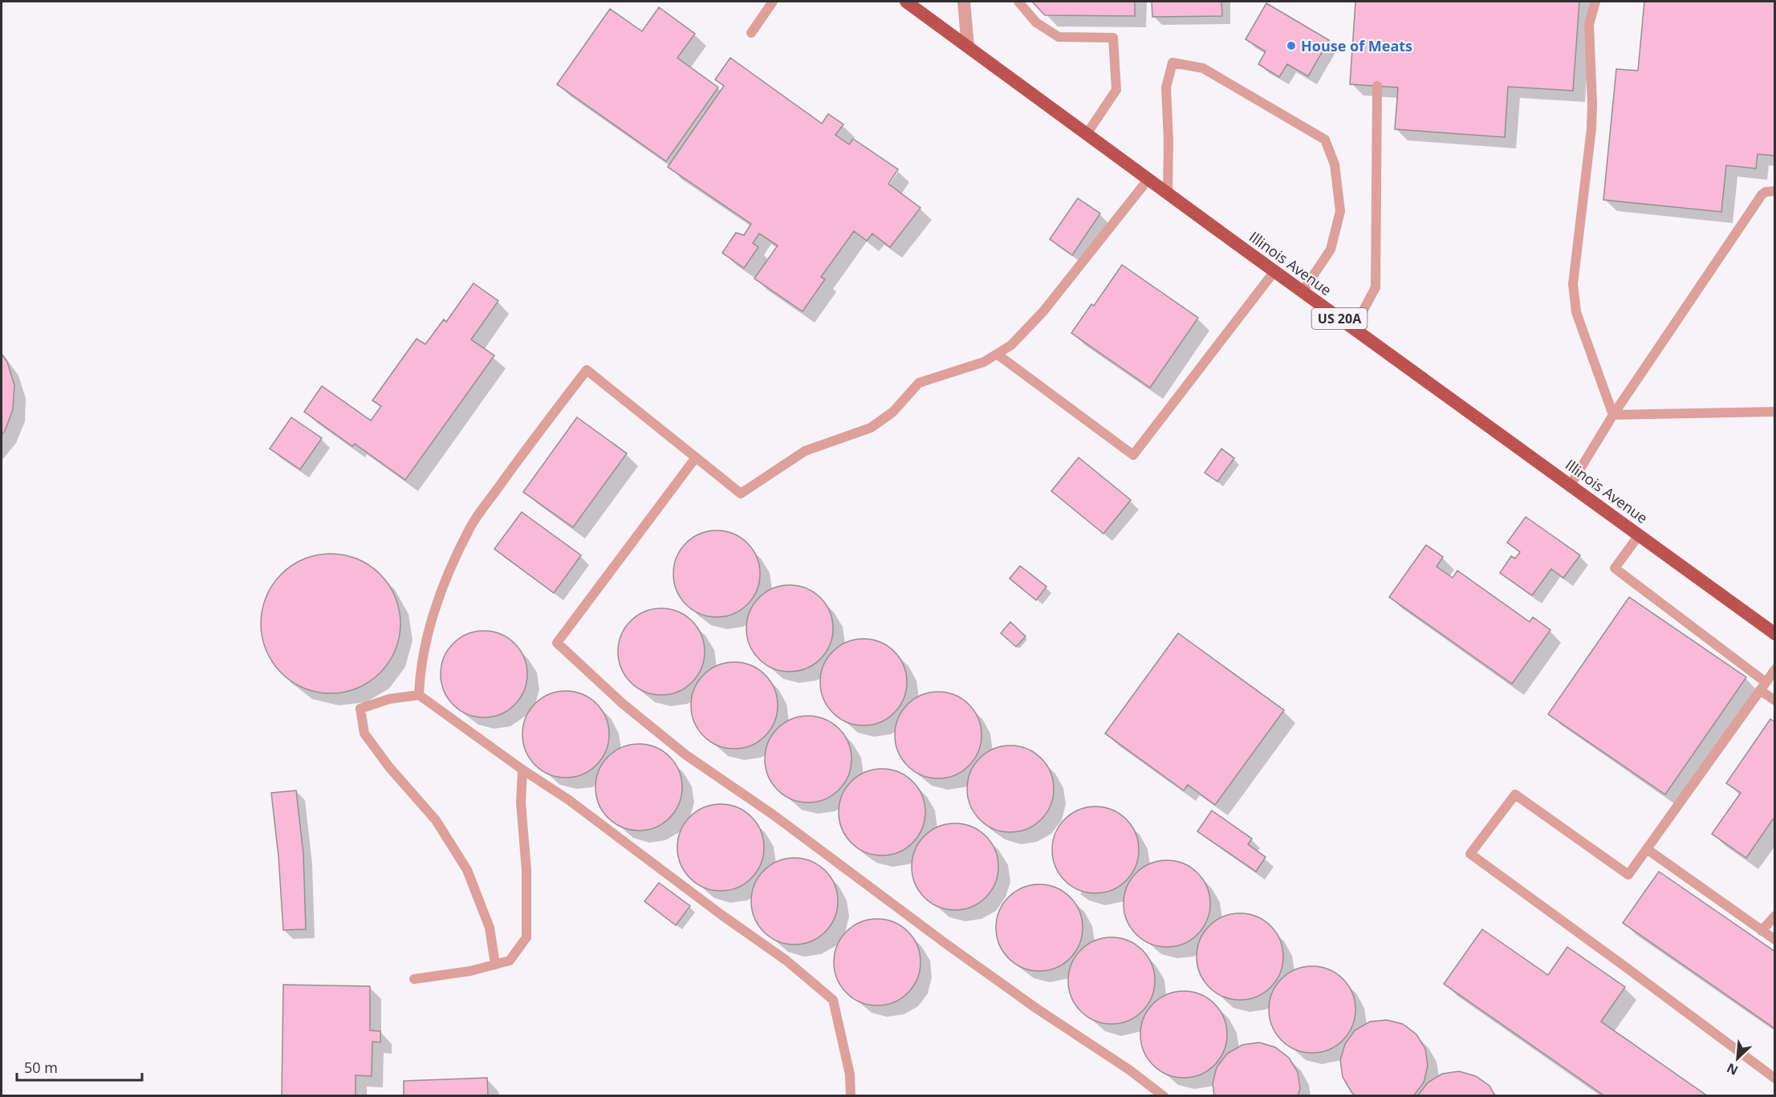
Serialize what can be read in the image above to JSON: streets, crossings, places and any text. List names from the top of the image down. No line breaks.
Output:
{"streets":{"main road":["Illinois Avenue","US 20A"]},"places":["House of Meats"],"scale_bar":"50 m","north":"bottom left"}
